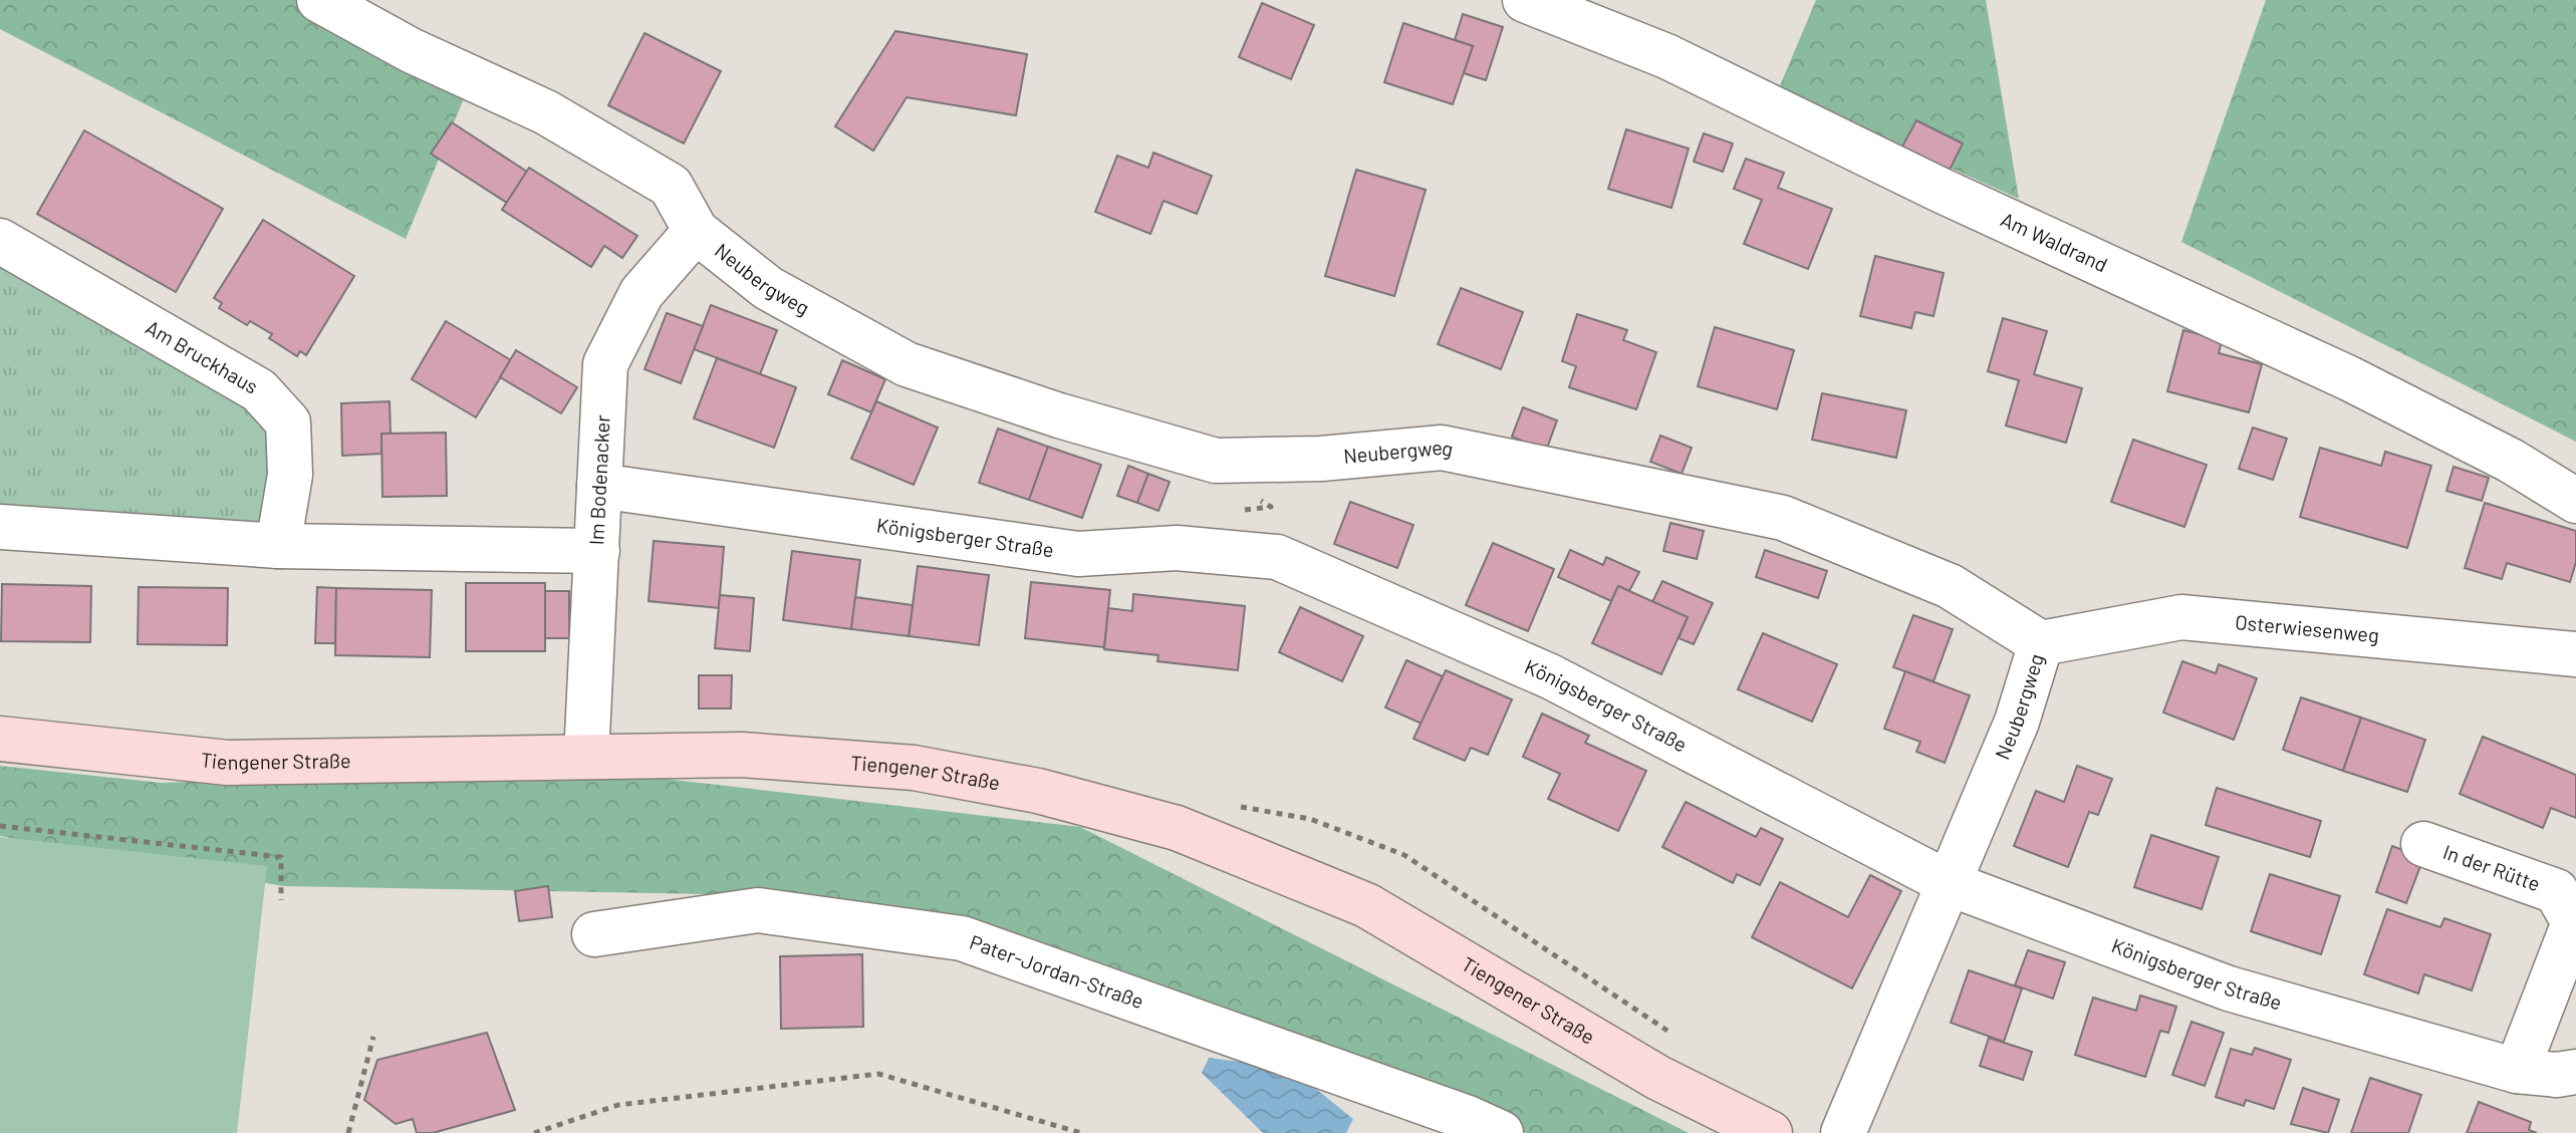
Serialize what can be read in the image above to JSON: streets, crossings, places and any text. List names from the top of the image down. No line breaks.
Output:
{"streets":{"main road":["Tiengener Straße"],"street":["Am Waldrand","Neubergweg","Am Bruckhaus","Im Bodenacker","Königsberger Straße","Osterwiesenweg","In der Rütte","Pater-Jordan-Straße"]},"crossings":[["Neubergweg","Im Bodenacker"],["Neubergweg","Königsberger Straße"],["Neubergweg","Osterwiesenweg"],["Im Bodenacker","Königsberger Straße"],["Im Bodenacker","Tiengener Straße"],["Königsberger Straße","In der Rütte"]]}
